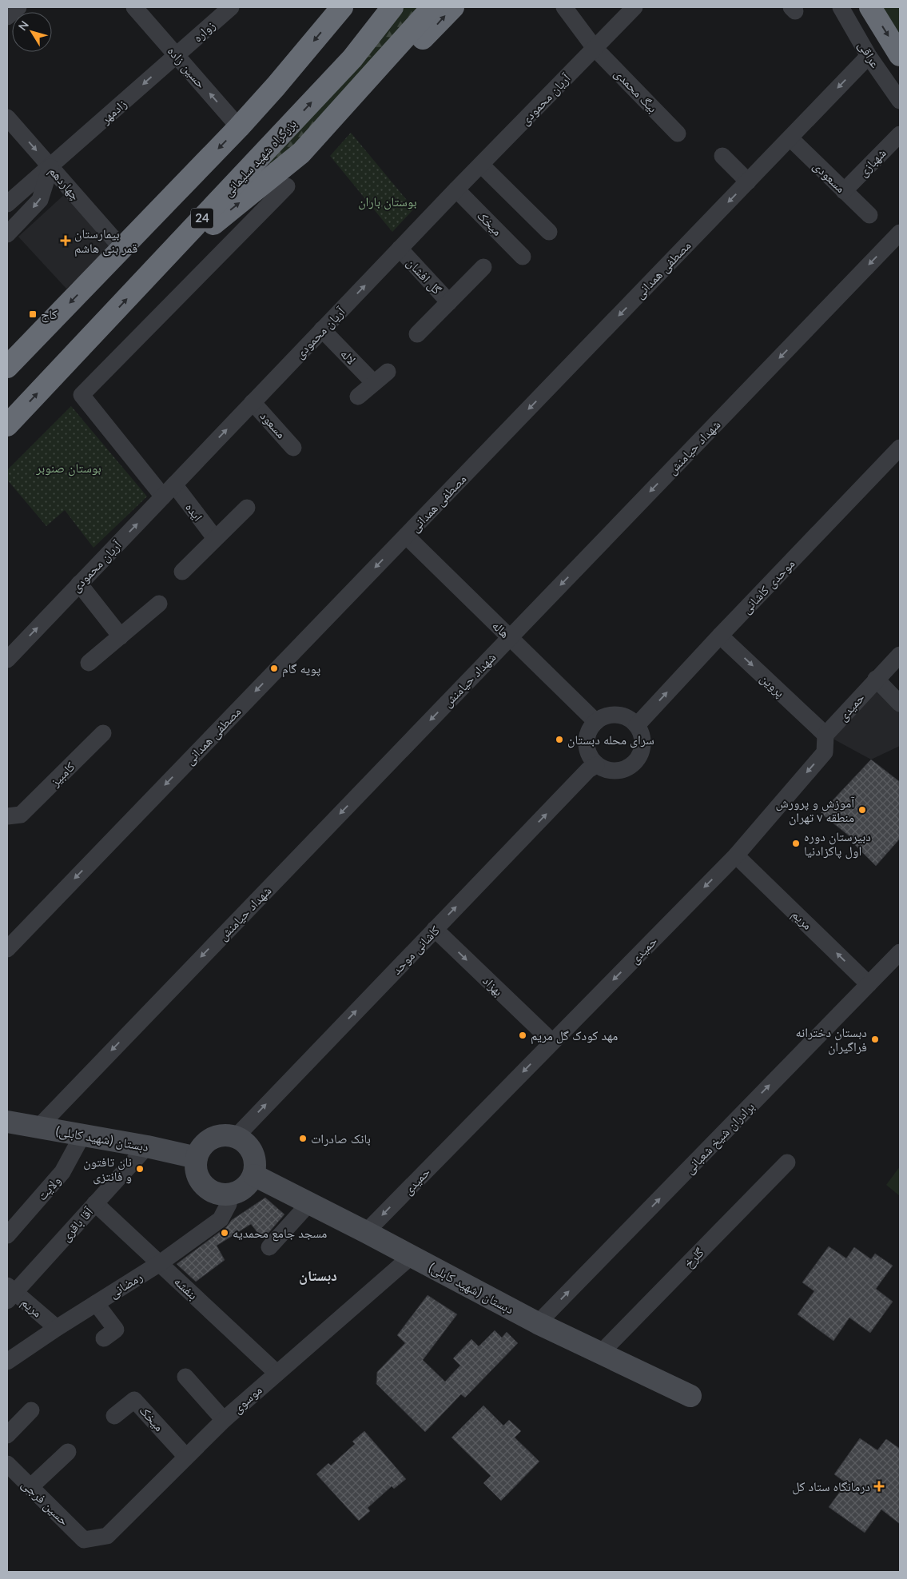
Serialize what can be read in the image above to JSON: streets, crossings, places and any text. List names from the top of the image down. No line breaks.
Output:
{"streets":{"highway":["بزرگراه شهید سلیمانی","24"],"main road":["دبستان (شهید کابلی)"],"street":["زواره","عراقی","حسین زاده","بیگ محمدی","آریان محمودی","زادمهر","شهبازی","مسعودی","چهاردهم","میخک","مصطفی همدانی","گل افشان","لاله","مسعود","شهداد حیامنش","ایده","موحدی کاشانی","هاله","پروین","حمیدی","کامبیز","مریم","کاشانی موحد","بهزاد","برادران شیخ شعبانی","ولایت","آقا باقری","گلرخ","رمضانی","بنفشه","موسوی","حسین فرجی"]},"crossings":[["زواره","حسین زاده"],["زواره","زادمهر"],["عراقی","مصطفی همدانی"],["حسین زاده","زادمهر"],["بیگ محمدی","آریان محمودی"],["آریان محمودی","میخک"],["آریان محمودی","گل افشان"],["آریان محمودی","لاله"],["آریان محمودی","مسعود"],["آریان محمودی","ایده"],["زادمهر","چهاردهم"],["شهبازی","مسعودی"],["مسعودی","مصطفی همدانی"],["میخک","موسوی"],["مصطفی همدانی","هاله"],["شهداد حیامنش","هاله"],["شهداد حیامنش","دبستان (شهید کابلی)"],["موحدی کاشانی","هاله"],["موحدی کاشانی","پروین"],["موحدی کاشانی","کاشانی موحد"],["هاله","کاشانی موحد"],["پروین","حمیدی"],["حمیدی","مریم"],["حمیدی","بهزاد"],["حمیدی","دبستان (شهید کابلی)"],["مریم","برادران شیخ شعبانی"],["مریم","آقا باقری"],["مریم","رمضانی"],["کاشانی موحد","بهزاد"],["کاشانی موحد","دبستان (شهید کابلی)"],["کاشانی موحد","رمضانی"],["برادران شیخ شعبانی","دبستان (شهید کابلی)"],["دبستان (شهید کابلی)","ولایت"],["دبستان (شهید کابلی)","آقا باقری"],["دبستان (شهید کابلی)","گلرخ"],["دبستان (شهید کابلی)","رمضانی"],["دبستان (شهید کابلی)","موسوی"],["آقا باقری","بنفشه"],["رمضانی","بنفشه"],["بنفشه","موسوی"],["موسوی","حسین فرجی"]],"one_way":["حسین زاده","زادمهر","چهاردهم","مصطفی همدانی","شهداد حیامنش","پروین","حمیدی","مریم","کاشانی موحد","بهزاد","برادران شیخ شعبانی"],"districts":["دبستان"],"parks":["بوستان باران","بوستان صنوبر"],"places":{"health":["بیمارستان قمر بنی هاشم","درمانگاه ستاد کل"],"transit":["کاج"],"other":["پویه گام","سرای محله دبستان","آموزش و پرورش منطقه ۷ تهران","دبیرستان دوره اول پاکزادنیا","مهد کودک گل مریم","دبستان دخترانه فراگیران","بانک صادرات","نان تافتون و فانتزی","مسجد جامع محمدیه"]},"north":"top left"}
